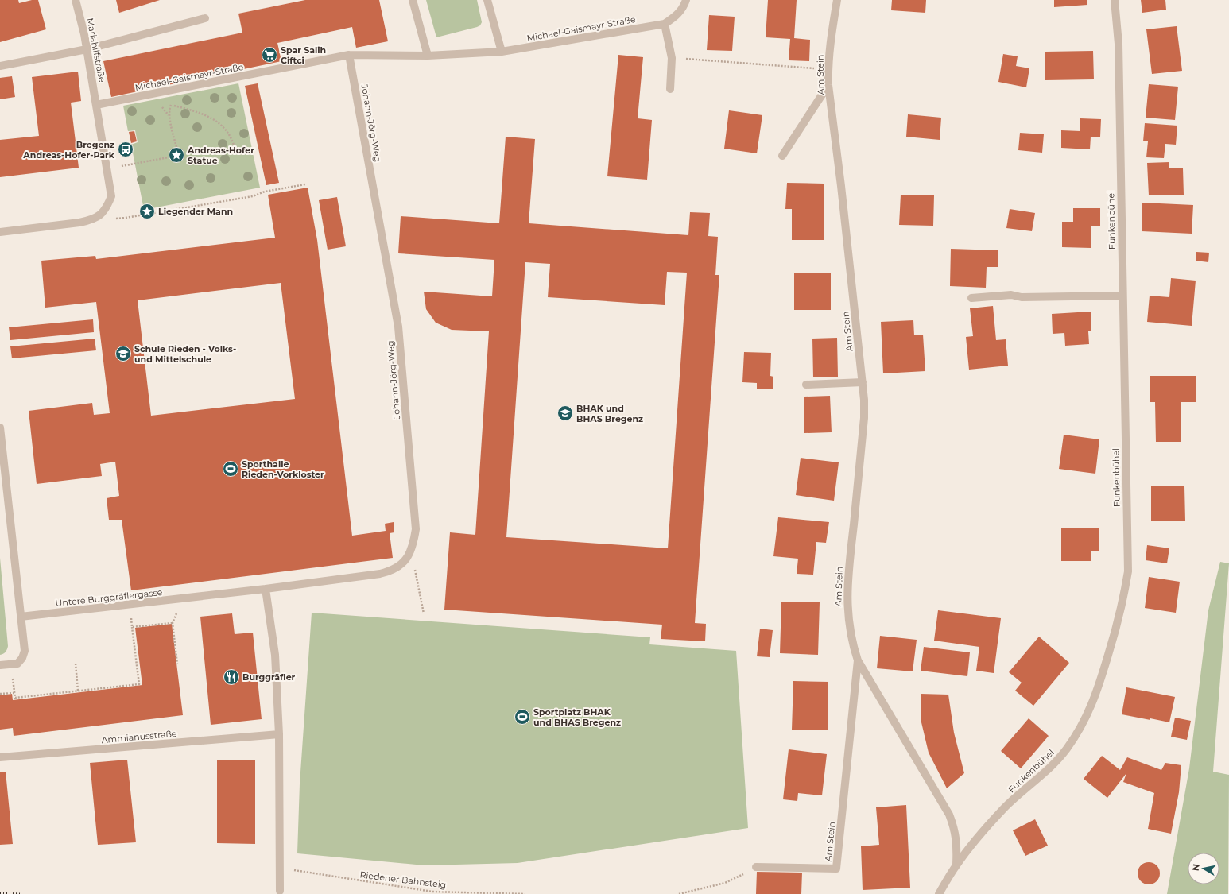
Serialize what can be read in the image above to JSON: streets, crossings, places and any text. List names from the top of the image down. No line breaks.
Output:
{"streets":{"street":["Michael-Gaismayr-Straße","Mariahilfstraße","Am Stein","Johann-Jörg-Weg","Funkenbühel","Untere Burggräflergasse","Ammianusstraße"],"path":["Riedener Bahnsteig"]},"crossings":[["Michael-Gaismayr-Straße","Mariahilfstraße"],["Michael-Gaismayr-Straße","Johann-Jörg-Weg"],["Am Stein","Funkenbühel"],["Johann-Jörg-Weg","Untere Burggräflergasse"]],"places":{"supermarket":["Spar Salih Ciftci"],"bus stop":["Bregenz Andreas-Hofer-Park"],"place":["Andreas-Hofer Statue","Liegender Mann"],"school or university":["Schule Rieden - Volks- und Mittelschule","BHAK und BHAS Bregenz"],"sports":["Sporthalle Rieden-Vorkloster","Sportplatz BHAK und BHAS Bregenz"],"restaurant":["Burggräfler"]},"north":"left"}
